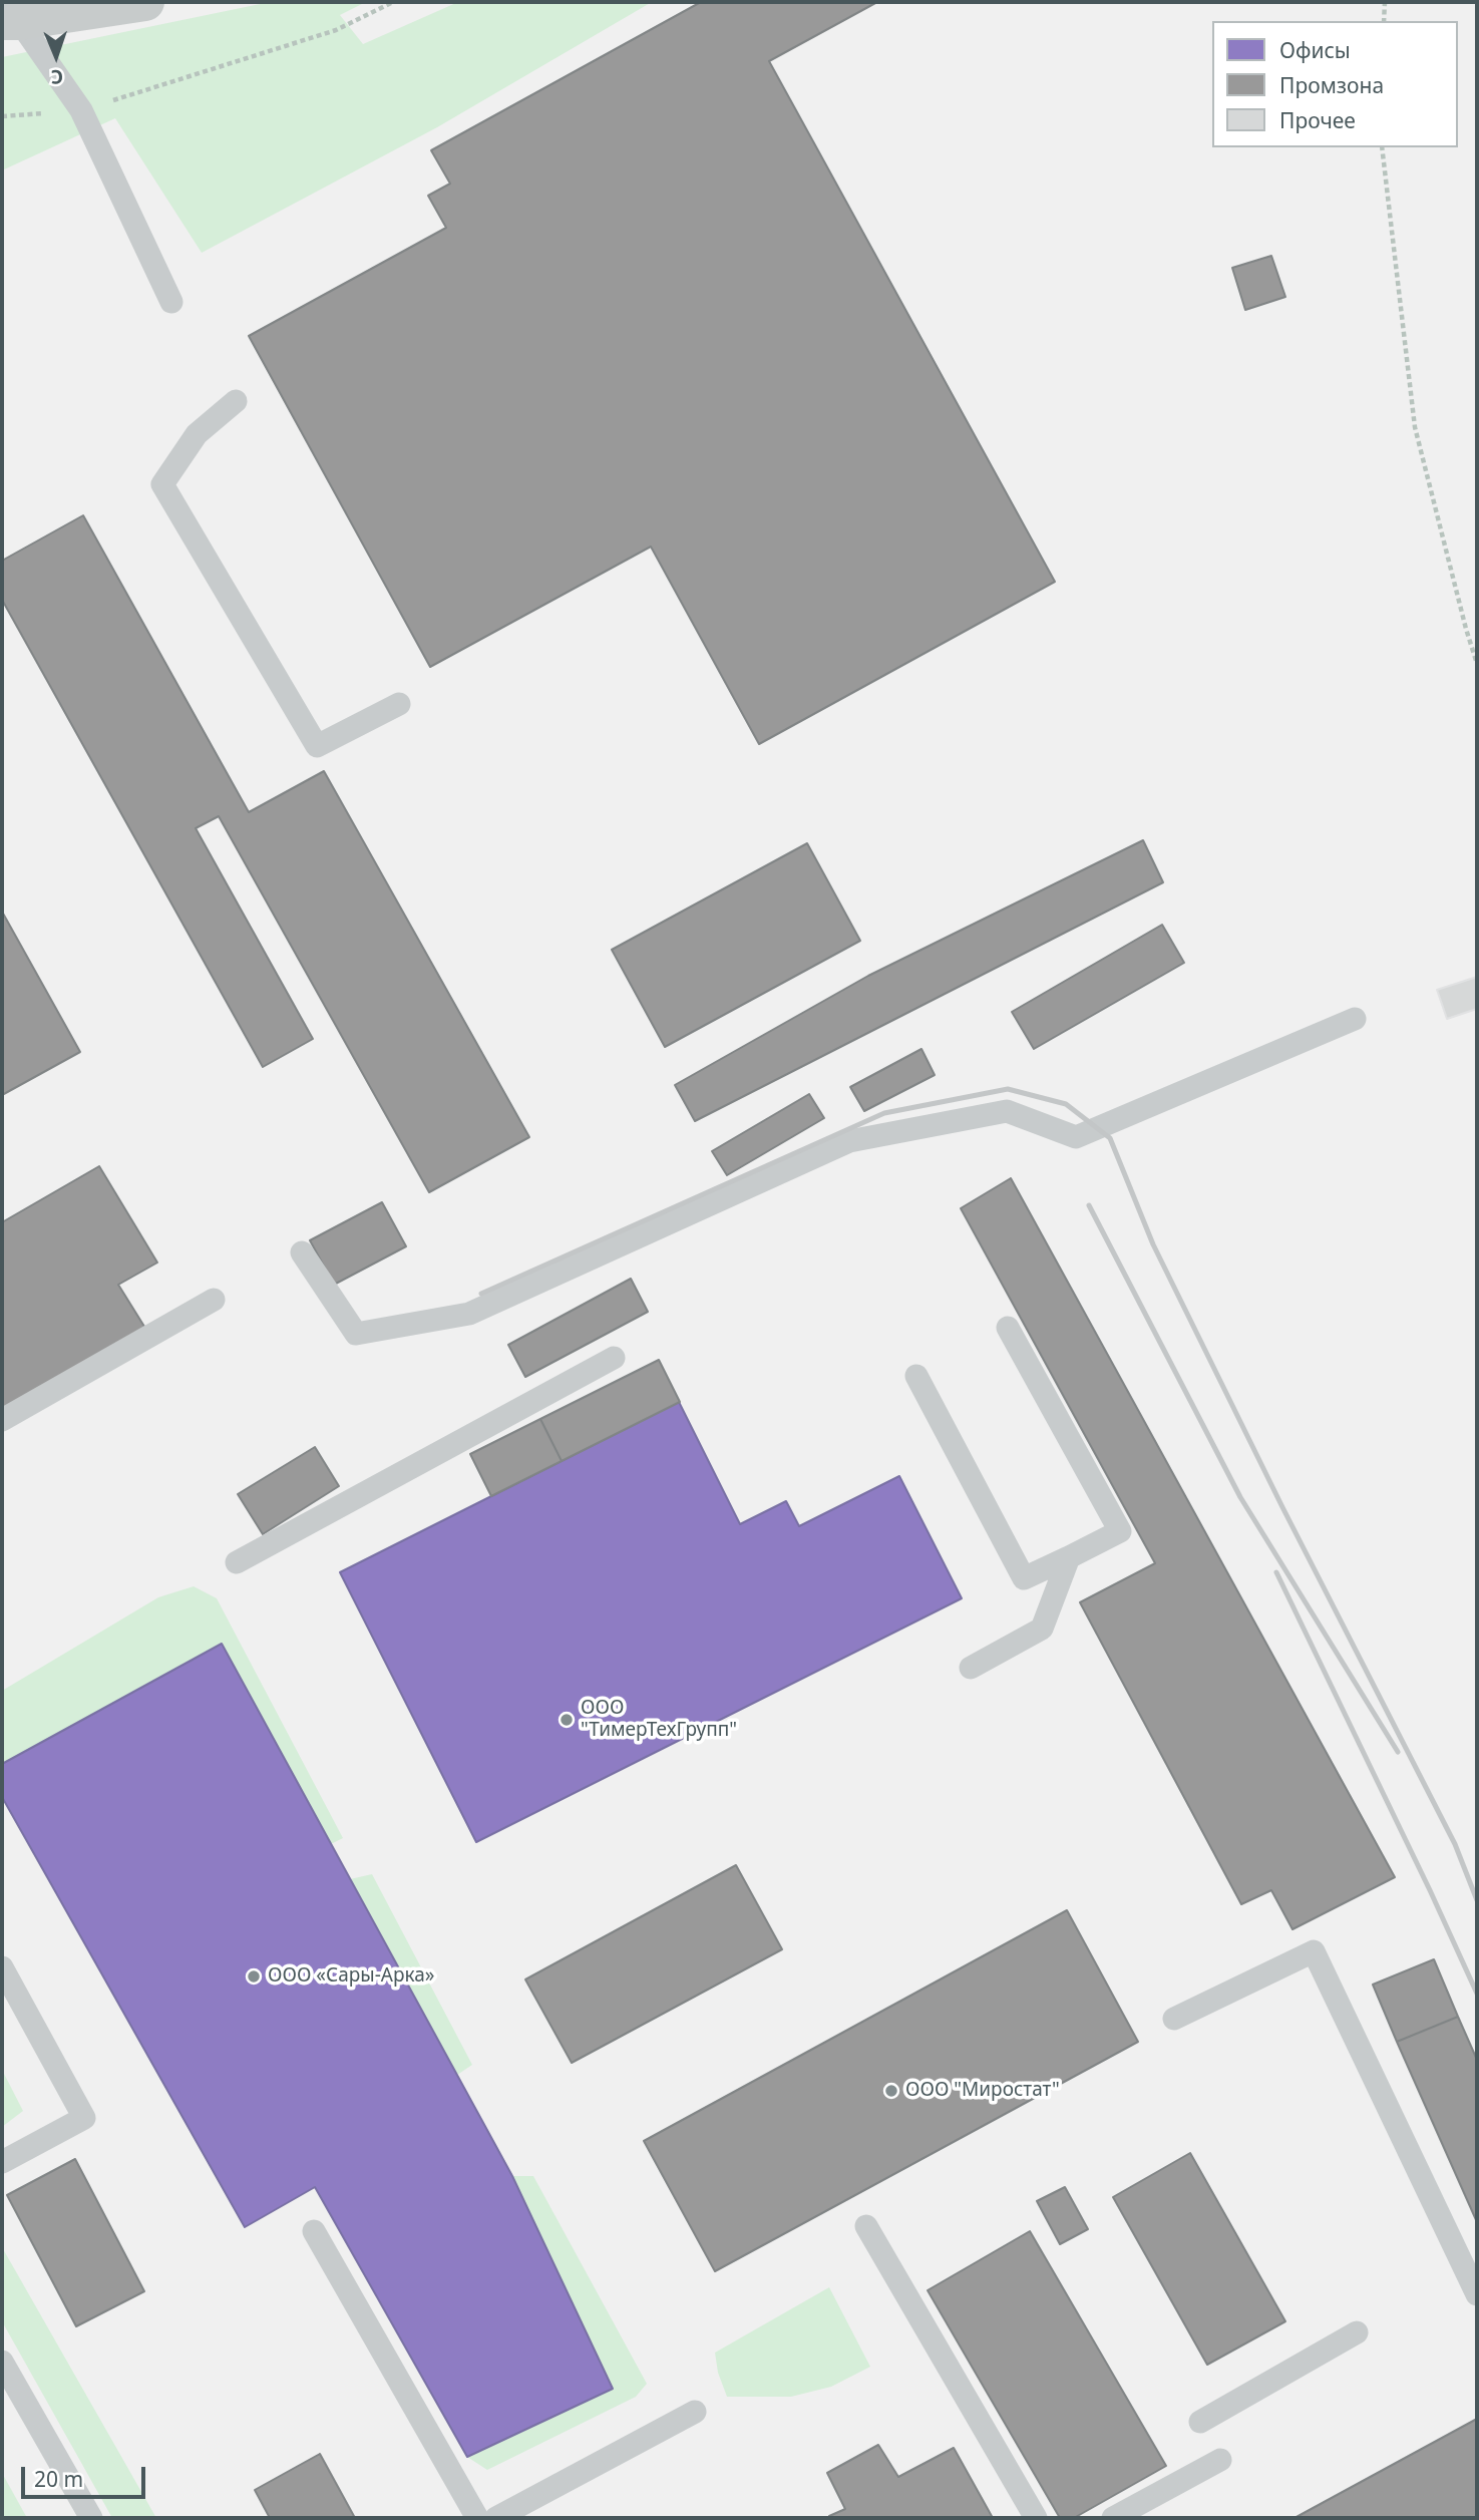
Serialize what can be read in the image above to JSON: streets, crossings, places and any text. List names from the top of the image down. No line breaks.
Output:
{"places":["ООО \"ТимерТехГрупп\"","ООО «Сары-Арка»","ООО \"Миростат\""],"legend":["Офисы","Промзона","Прочее"],"scale_bar":"20 m","north":"bottom"}
